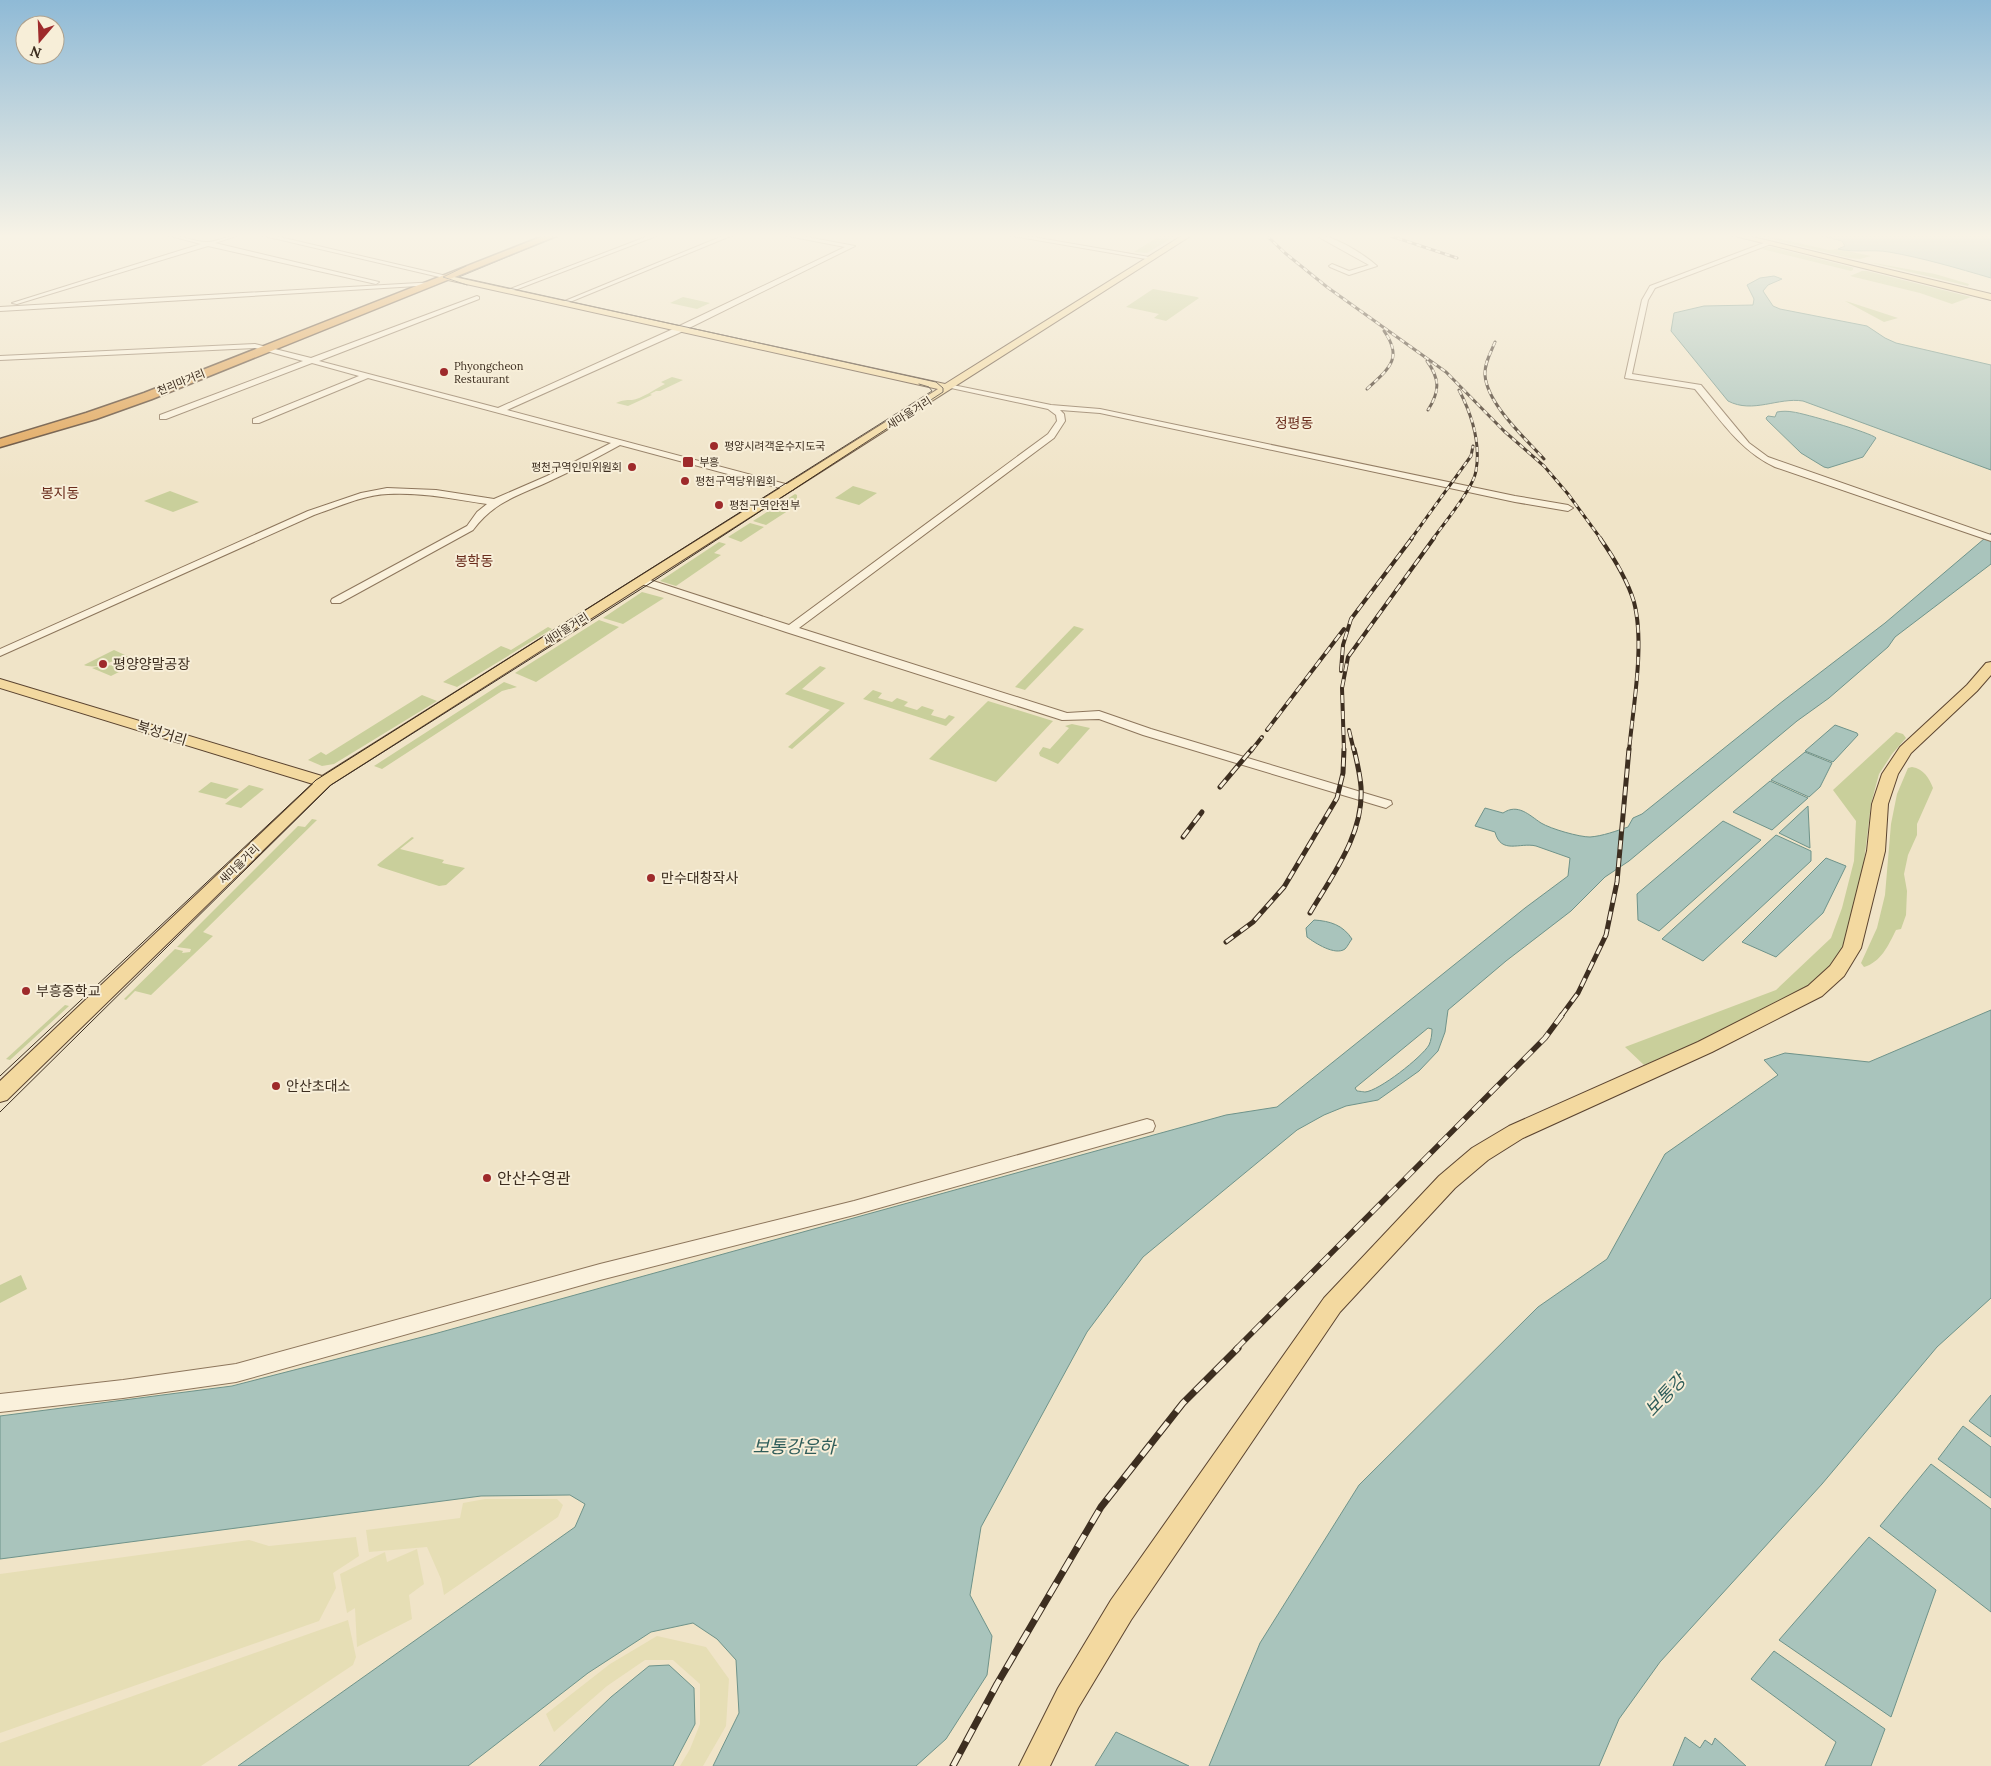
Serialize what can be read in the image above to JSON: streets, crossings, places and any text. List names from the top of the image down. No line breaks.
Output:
{"streets":{"highway":["천리마거리"],"main road":["새마을거리","북성거리"]},"crossings":[["새마을거리","북성거리"]],"districts":["정평동","봉지동","봉학동"],"water":["보통강","보통강운하"],"places":{"other":["Phyongcheon Restaurant","평양시려객운수지도국","평천구역인민위원회","평천구역당위원회","평천구역안전부","평양양말공장","만수대창작사","부흥중학교","안산초대소","안산수영관"],"transit":["부흥"]},"north":"bottom"}
